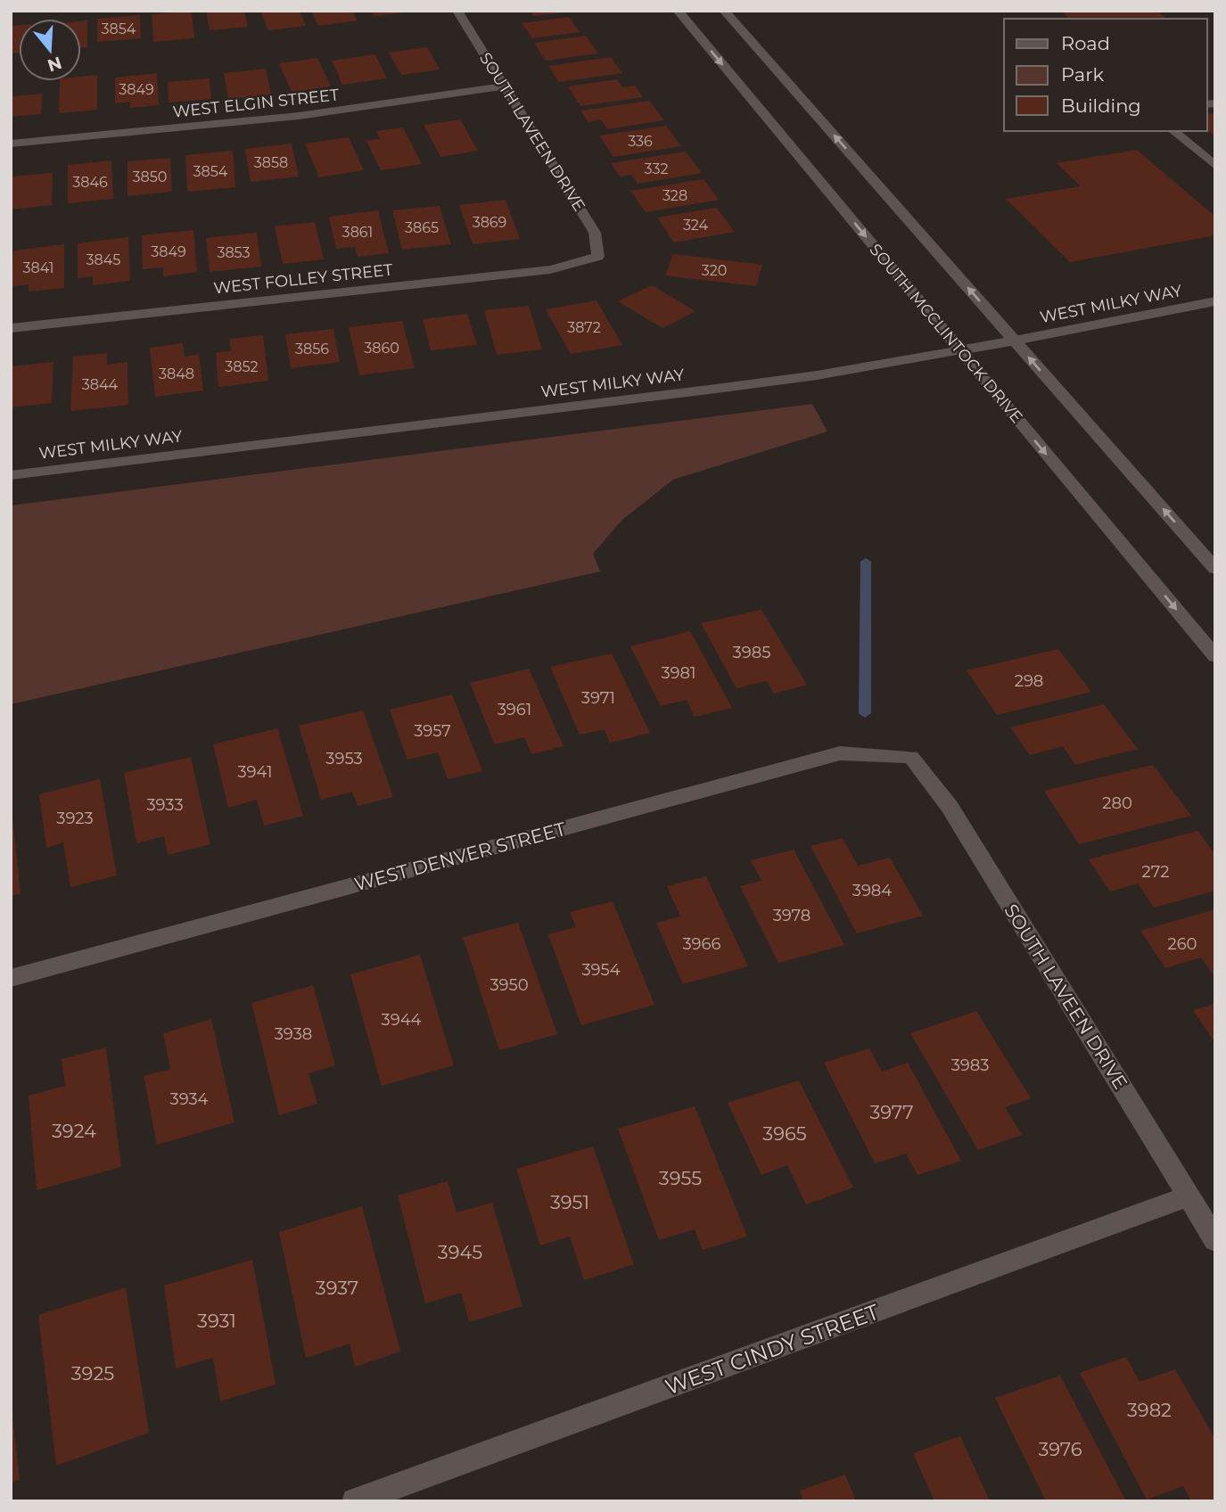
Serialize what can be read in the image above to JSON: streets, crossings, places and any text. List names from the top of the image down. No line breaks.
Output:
{"streets":{"street":["WEST ELGIN STREET","SOUTH LAVEEN DRIVE","WEST FOLLEY STREET","WEST MILKY WAY","SOUTH MCCLINTOCK DRIVE","WEST DENVER STREET","WEST CINDY STREET"]},"crossings":[["WEST ELGIN STREET","SOUTH LAVEEN DRIVE"],["SOUTH LAVEEN DRIVE","WEST FOLLEY STREET"],["SOUTH LAVEEN DRIVE","WEST DENVER STREET"],["SOUTH LAVEEN DRIVE","WEST CINDY STREET"],["WEST MILKY WAY","SOUTH MCCLINTOCK DRIVE"]],"house_numbers":["3854","3849","336","3858","332","3854","3850","3846","328","3869","324","3865","3861","3849","3853","3845","3841","320","3872","3860","3856","3852","3848","3844","3985","3981","298","3971","3961","3957","3953","3941","280","3933","3923","272","3984","3978","3966","260","3954","3950","3944","3938","3983","3934","3977","3924","3965","3955","3951","3945","3937","3931","3925","3982","3976"],"legend":["Road","Park","Building"],"north":"bottom"}
